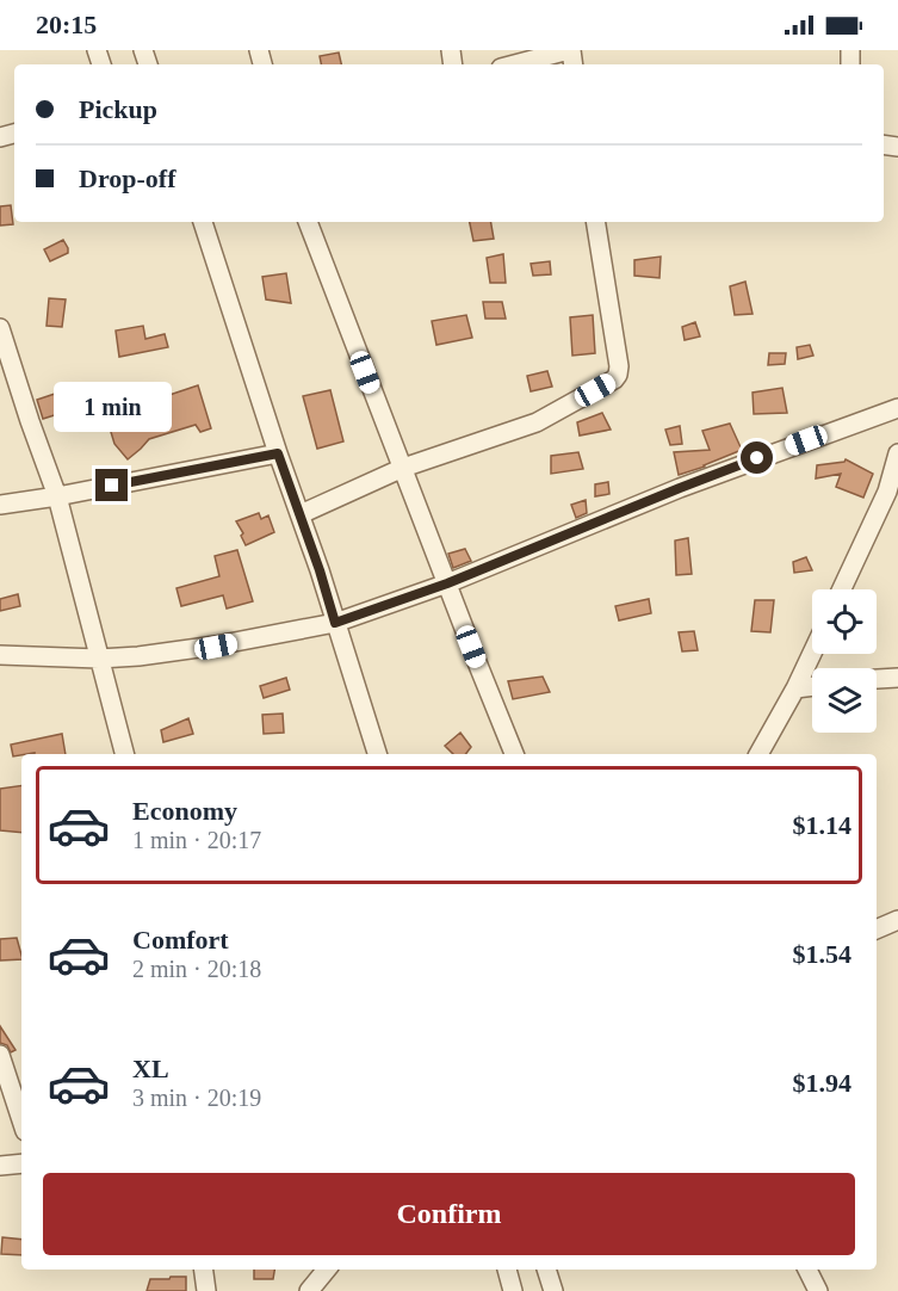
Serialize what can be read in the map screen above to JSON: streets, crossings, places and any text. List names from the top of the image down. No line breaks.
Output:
{"page":{"status":"20:15","banner":["Pickup","Drop-off"],"bubble":"1 min","list":[{"name":"Economy","note":"1 min · 20:17","value":"$1.14"},{"name":"Comfort","note":"2 min · 20:18","value":"$1.54"},{"name":"XL","note":"3 min · 20:19","value":"$1.94"}],"buttons":"Confirm"}}
